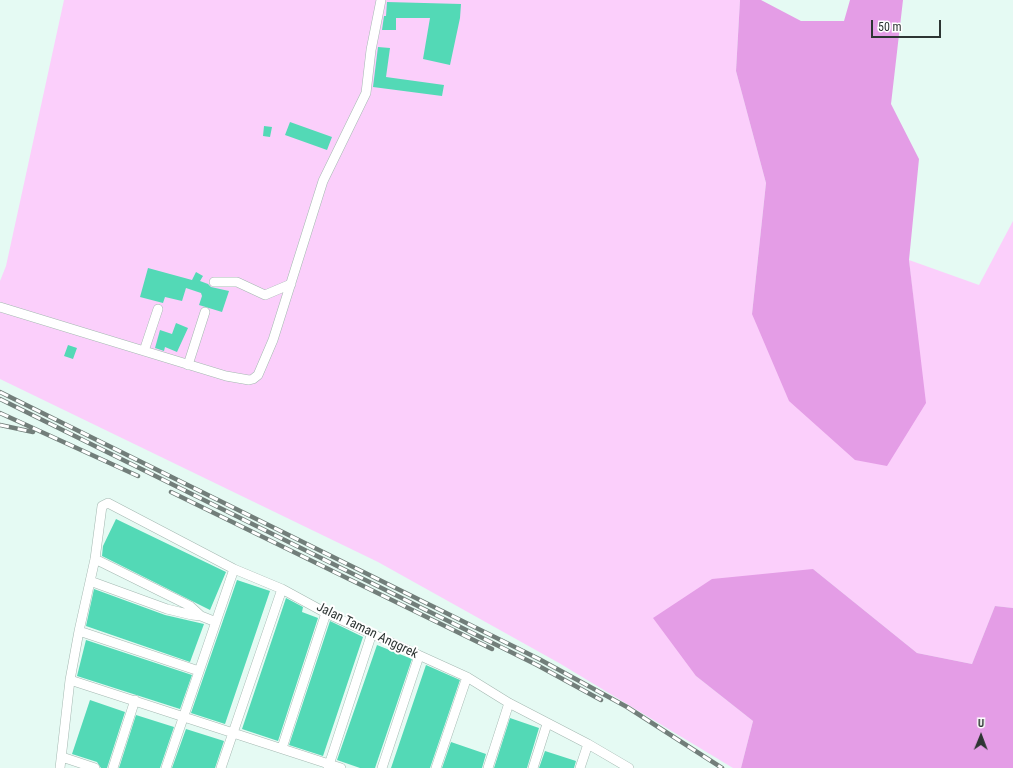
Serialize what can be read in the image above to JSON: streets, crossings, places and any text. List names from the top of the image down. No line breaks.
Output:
{"streets":{"street":["Jalan Taman Anggrek"]},"scale_bar":"50 m","north":"top"}
